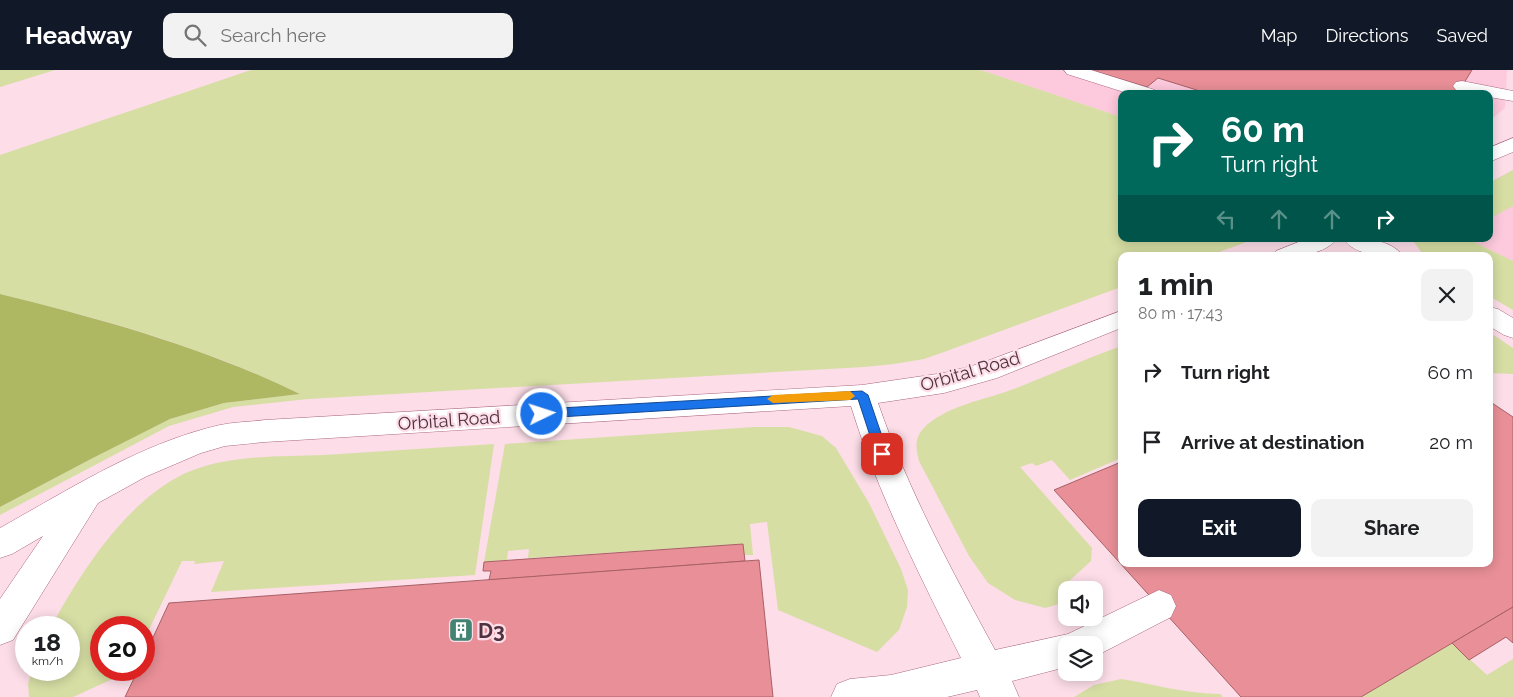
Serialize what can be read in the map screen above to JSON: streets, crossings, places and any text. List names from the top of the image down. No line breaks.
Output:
{"streets":{"lane":["Orbital Road"]},"places":{"building":["D3"]},"page":{"header":"Headway","search":"Search here","nav":["Map","Directions","Saved"],"turn":["60 m","Turn right"],"heading":["1 min","80 m · 17:43"],"list":[{"name":"Turn right","value":"60 m"},{"name":"Arrive at destination","value":"20 m"}],"buttons":["Exit","Share"],"speed":"18 km/h","limit":"20"}}
